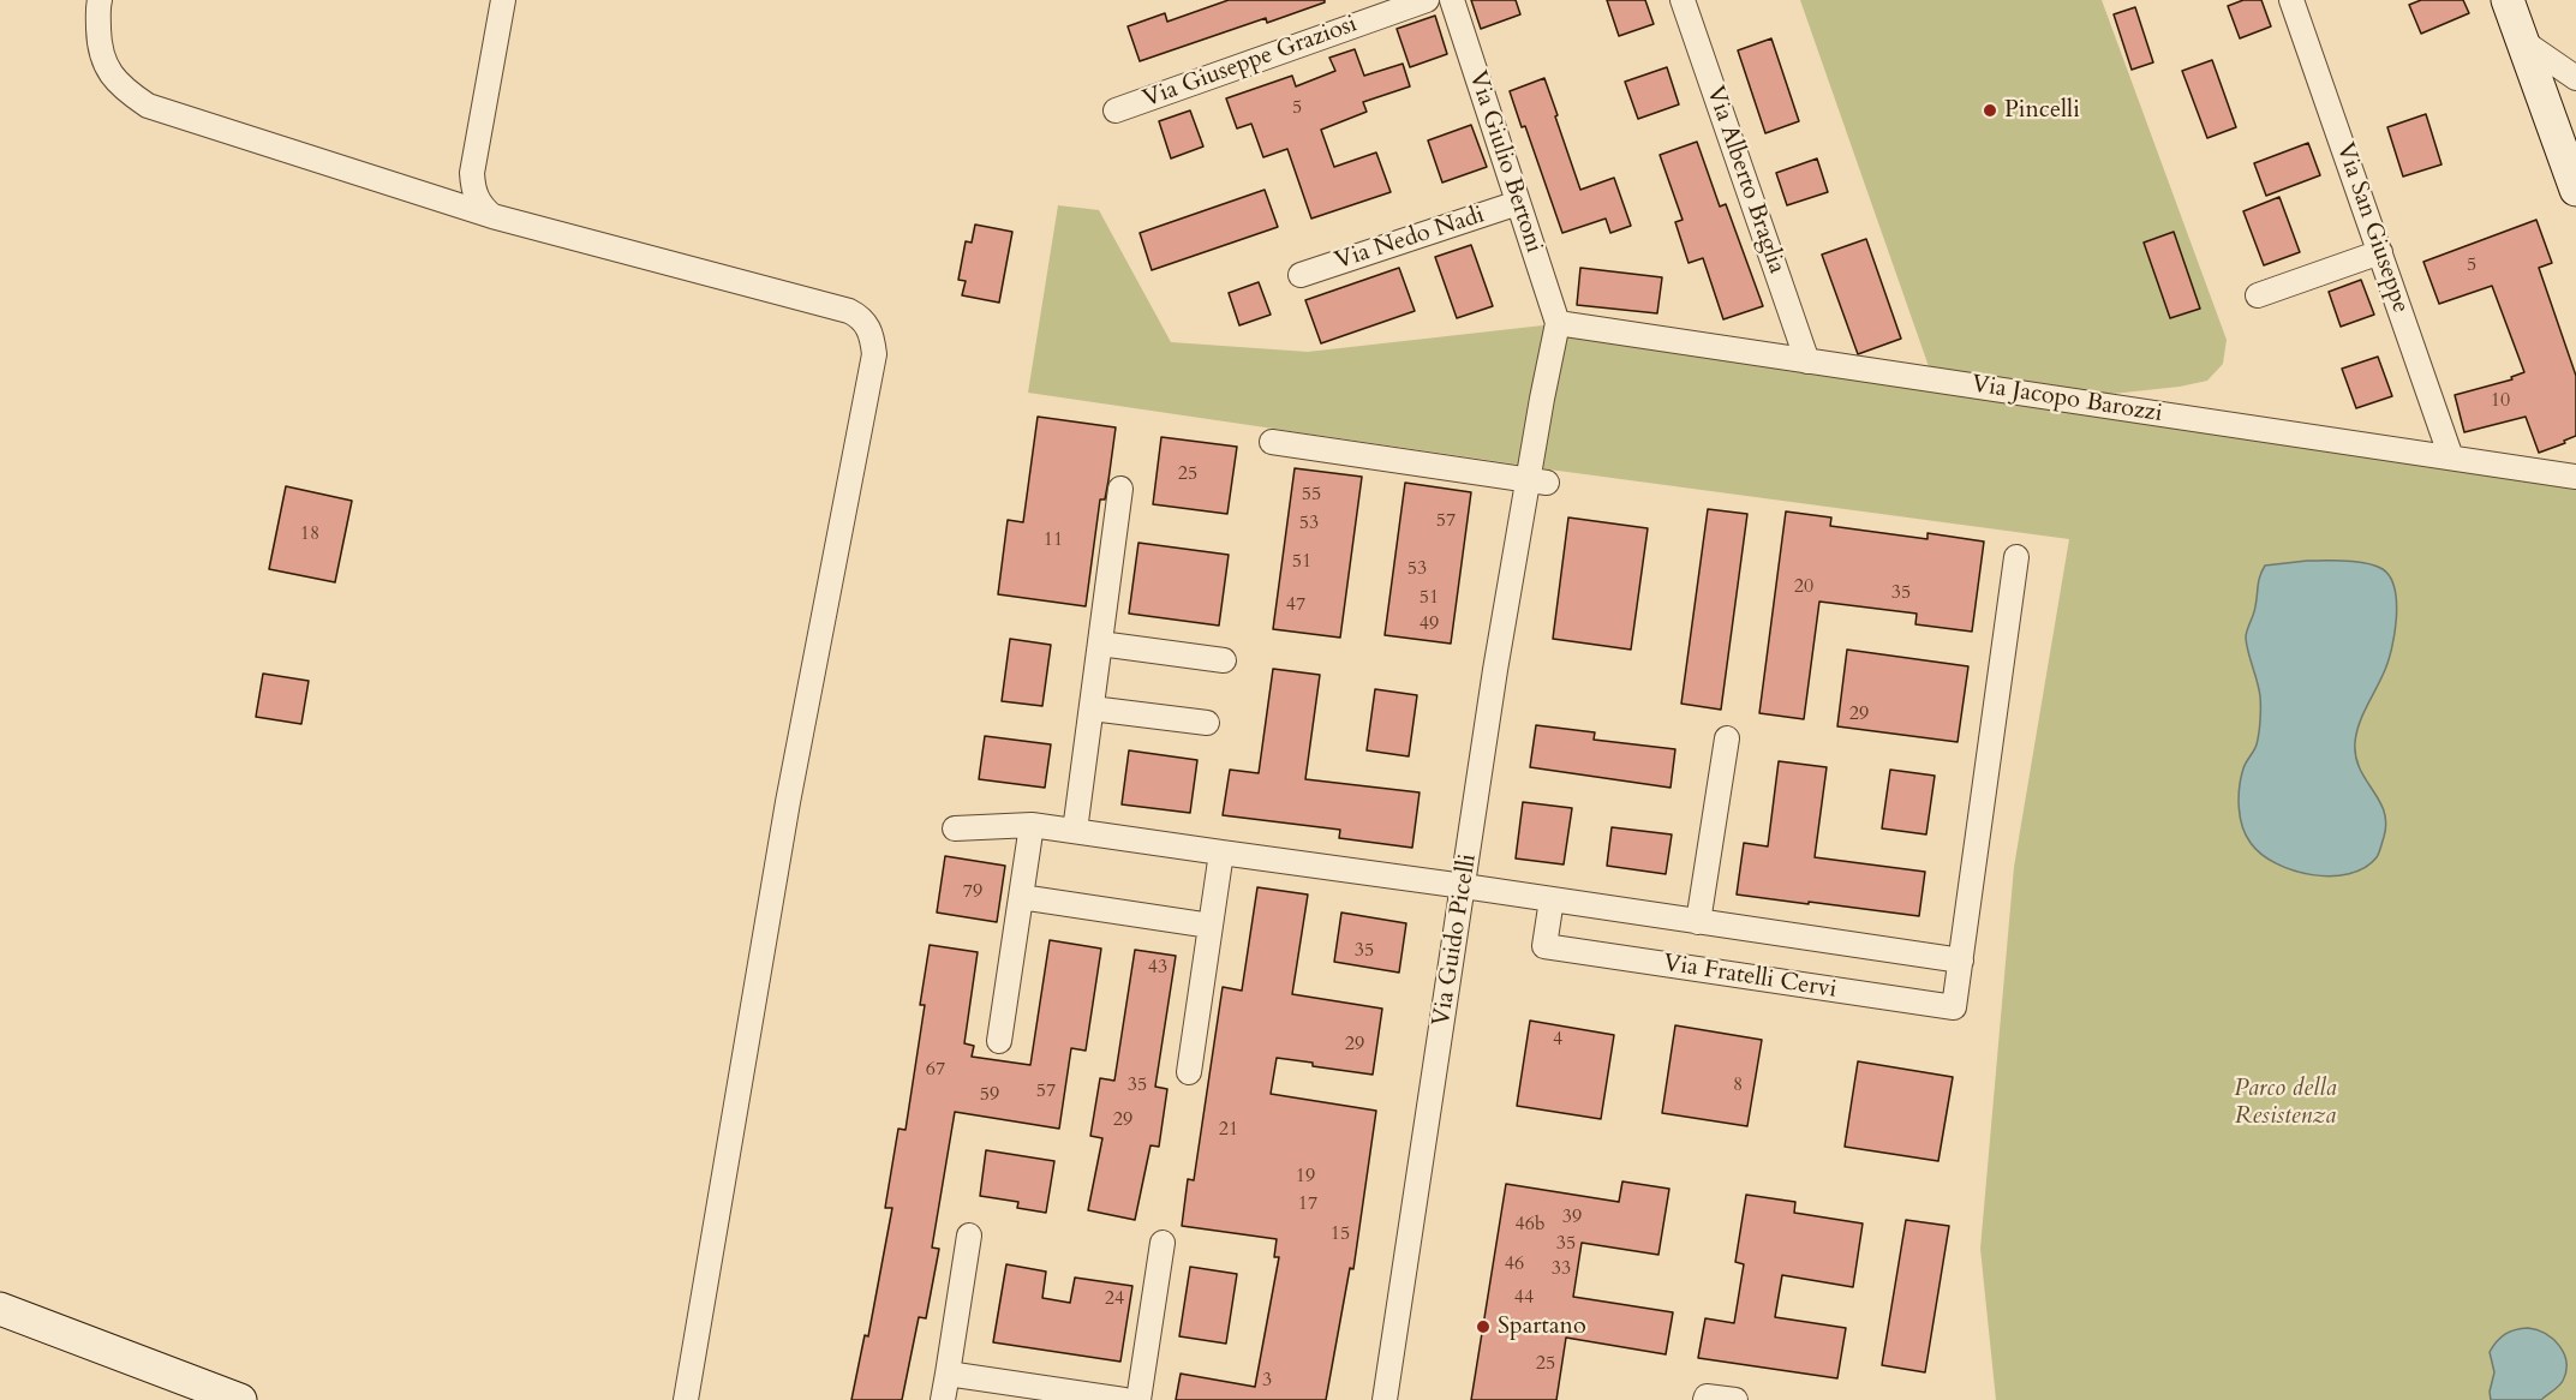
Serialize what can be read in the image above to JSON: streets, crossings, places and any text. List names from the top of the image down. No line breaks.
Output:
{"streets":{"street":["Via Giuseppe Graziosi","Via Giulio Bertoni","Via Alberto Braglia","Via San Giuseppe","Via Nedo Nadi","Via Jacopo Barozzi","Via Guido Picelli","Via Fratelli Cervi"]},"crossings":[["Via Giulio Bertoni","Via Nedo Nadi"],["Via Giulio Bertoni","Via Jacopo Barozzi"],["Via Giulio Bertoni","Via Guido Picelli"],["Via Alberto Braglia","Via Jacopo Barozzi"],["Via San Giuseppe","Via Jacopo Barozzi"],["Via Jacopo Barozzi","Via Guido Picelli"],["Via Guido Picelli","Via Fratelli Cervi"]],"parks":["Parco della Resistenza"],"places":["Pincelli","Spartano"],"house_numbers":["5","5","10","25","55","57","53","18","11","51","53","20","35","51","47","49","29","79","35","43","4","29","67","35","8","57","59","29","21","19","17","39","46b","15","35","46","33","44","24","25","3"]}
